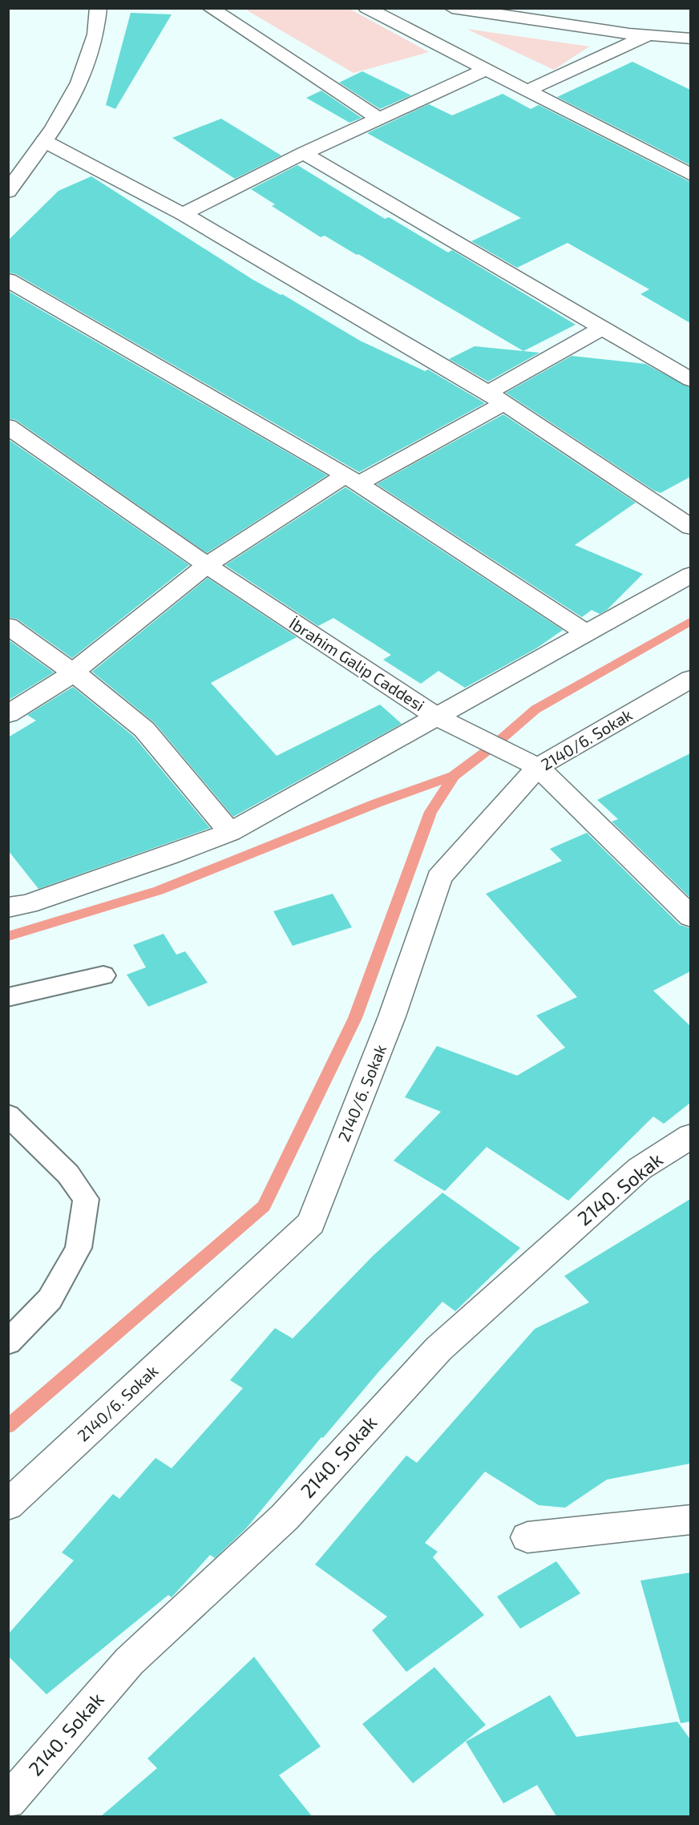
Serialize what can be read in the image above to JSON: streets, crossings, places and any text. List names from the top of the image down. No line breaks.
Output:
{"streets":{"street":["İbrahim Galip Caddesi","2140/6. Sokak","2140. Sokak"]},"crossings":[["İbrahim Galip Caddesi","2140/6. Sokak"]]}
